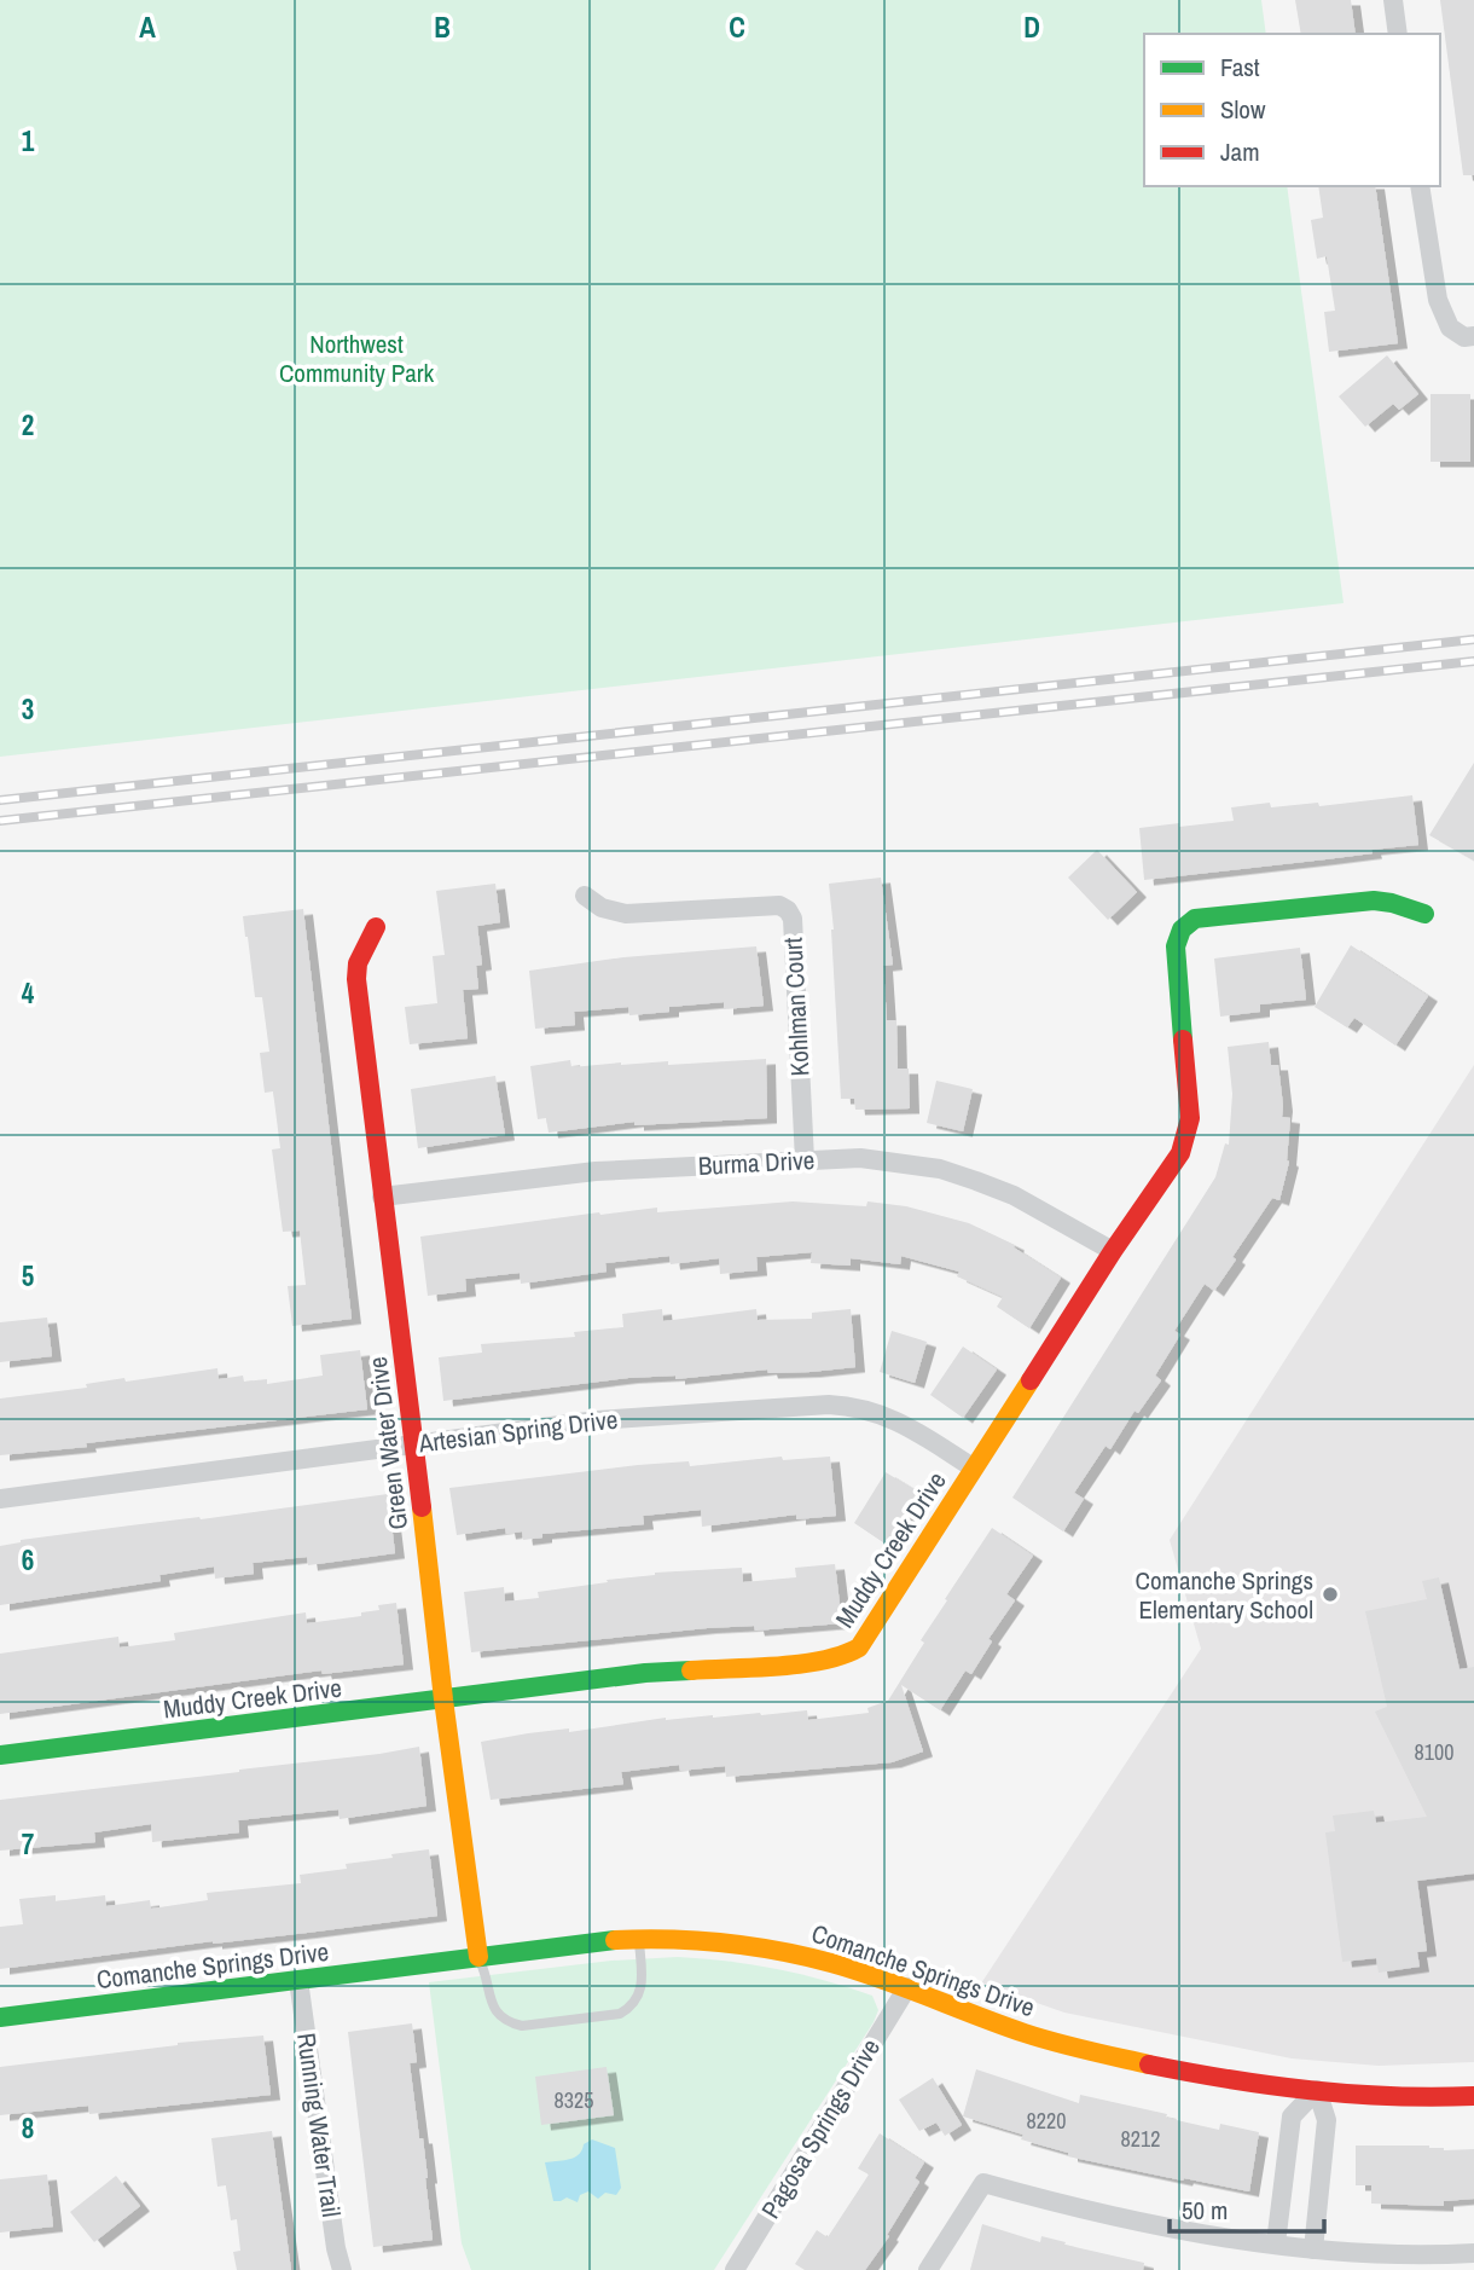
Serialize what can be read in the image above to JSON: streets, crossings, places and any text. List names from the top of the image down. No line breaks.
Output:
{"streets":{"street":["Kohlman Court","Burma Drive","Artesian Spring Drive","Green Water Drive","Muddy Creek Drive","Comanche Springs Drive","Running Water Trail","Pagosa Springs Drive"]},"crossings":[["Kohlman Court","Burma Drive"],["Burma Drive","Green Water Drive"],["Burma Drive","Muddy Creek Drive"],["Artesian Spring Drive","Green Water Drive"],["Artesian Spring Drive","Muddy Creek Drive"],["Green Water Drive","Muddy Creek Drive"],["Green Water Drive","Comanche Springs Drive"],["Comanche Springs Drive","Running Water Trail"],["Comanche Springs Drive","Pagosa Springs Drive"]],"parks":["Northwest Community Park"],"places":["Comanche Springs Elementary School"],"house_numbers":["8100","8325","8220","8212"],"legend":["Fast","Slow","Jam"],"scale_bar":"50 m","grid":{"columns":["A","B","C","D"],"rows":["1","2","3","4","5","6","7","8"]}}
